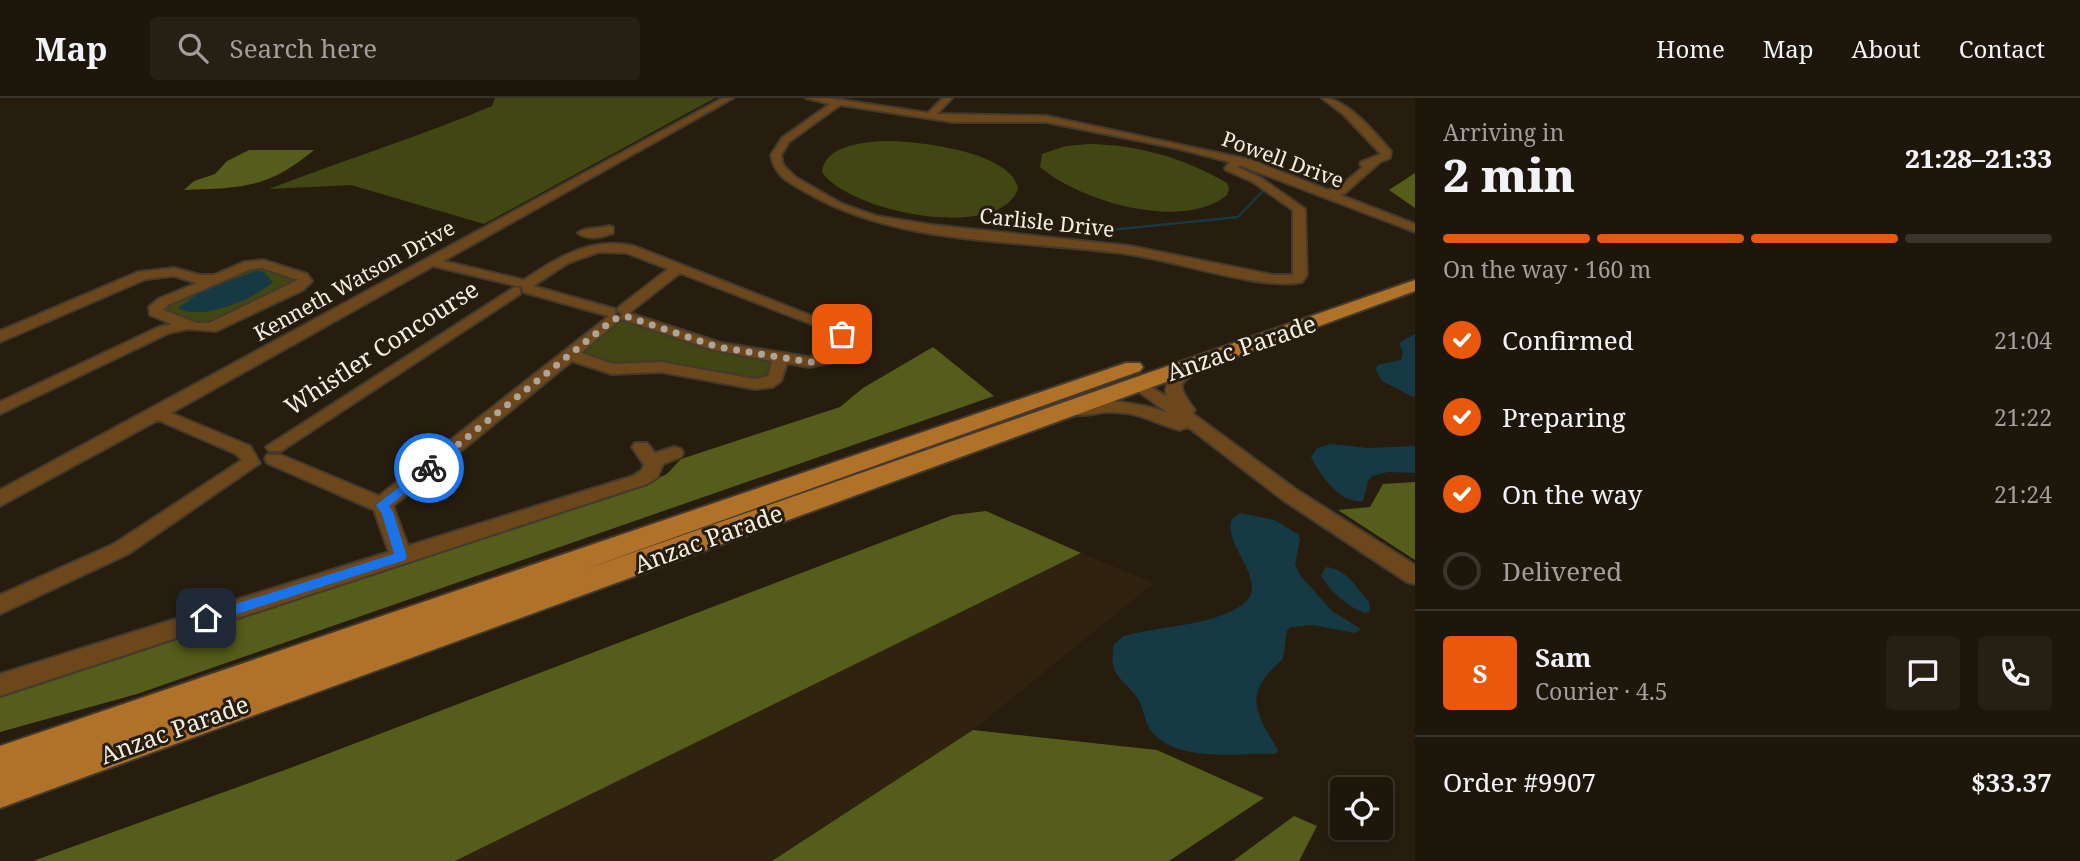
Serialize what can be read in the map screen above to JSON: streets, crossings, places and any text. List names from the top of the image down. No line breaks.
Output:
{"streets":{"main road":["Anzac Parade"],"street":["Powell Drive","Carlisle Drive","Kenneth Watson Drive","Whistler Concourse"]},"page":{"header":"Map","search":"Search here","nav":["Home","Map","About","Contact"],"heading":["2 min","Arriving in","21:28–21:33"],"panel":["Sam","Courier · 4.5","Order #9907","$33.37"],"bar":"On the way · 160 m","list":[["Confirmed","21:04"],["Preparing","21:22"],["On the way","21:24"],"Delivered"],"round":"S"}}
